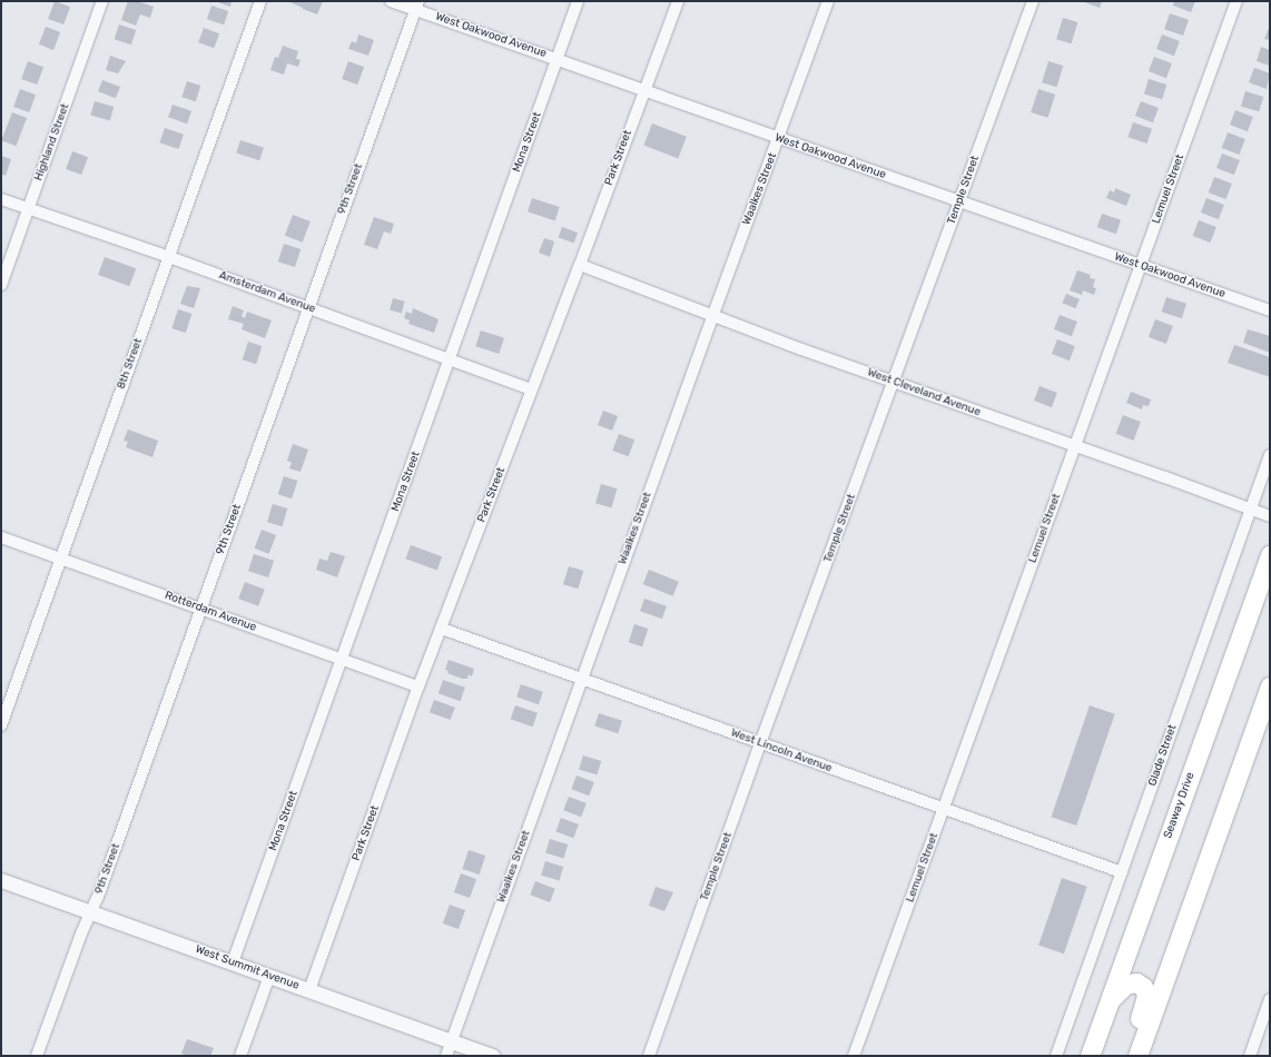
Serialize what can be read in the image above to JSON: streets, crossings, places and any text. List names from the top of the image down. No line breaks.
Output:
{"streets":{"highway":["Seaway Drive"],"street":["West Oakwood Avenue","Highland Street","Mona Street","Park Street","9th Street","Waalkes Street","Lemuel Street","Temple Street","Amsterdam Avenue","8th Street","West Cleveland Avenue","Rotterdam Avenue","West Lincoln Avenue","Glade Street","West Summit Avenue"]},"crossings":[["West Oakwood Avenue","Mona Street"],["West Oakwood Avenue","Park Street"],["West Oakwood Avenue","9th Street"],["West Oakwood Avenue","Waalkes Street"],["West Oakwood Avenue","Lemuel Street"],["West Oakwood Avenue","Temple Street"],["Highland Street","Amsterdam Avenue"],["Mona Street","Amsterdam Avenue"],["Mona Street","Rotterdam Avenue"],["Mona Street","West Summit Avenue"],["Park Street","Amsterdam Avenue"],["Park Street","West Cleveland Avenue"],["Park Street","Rotterdam Avenue"],["Park Street","West Lincoln Avenue"],["Park Street","West Summit Avenue"],["9th Street","Amsterdam Avenue"],["9th Street","Rotterdam Avenue"],["9th Street","West Summit Avenue"],["Waalkes Street","West Cleveland Avenue"],["Waalkes Street","West Lincoln Avenue"],["Waalkes Street","West Summit Avenue"],["Lemuel Street","West Cleveland Avenue"],["Lemuel Street","West Lincoln Avenue"],["Temple Street","West Cleveland Avenue"],["Temple Street","West Lincoln Avenue"],["Amsterdam Avenue","8th Street"],["8th Street","Rotterdam Avenue"],["West Cleveland Avenue","Glade Street"],["West Lincoln Avenue","Glade Street"]]}
